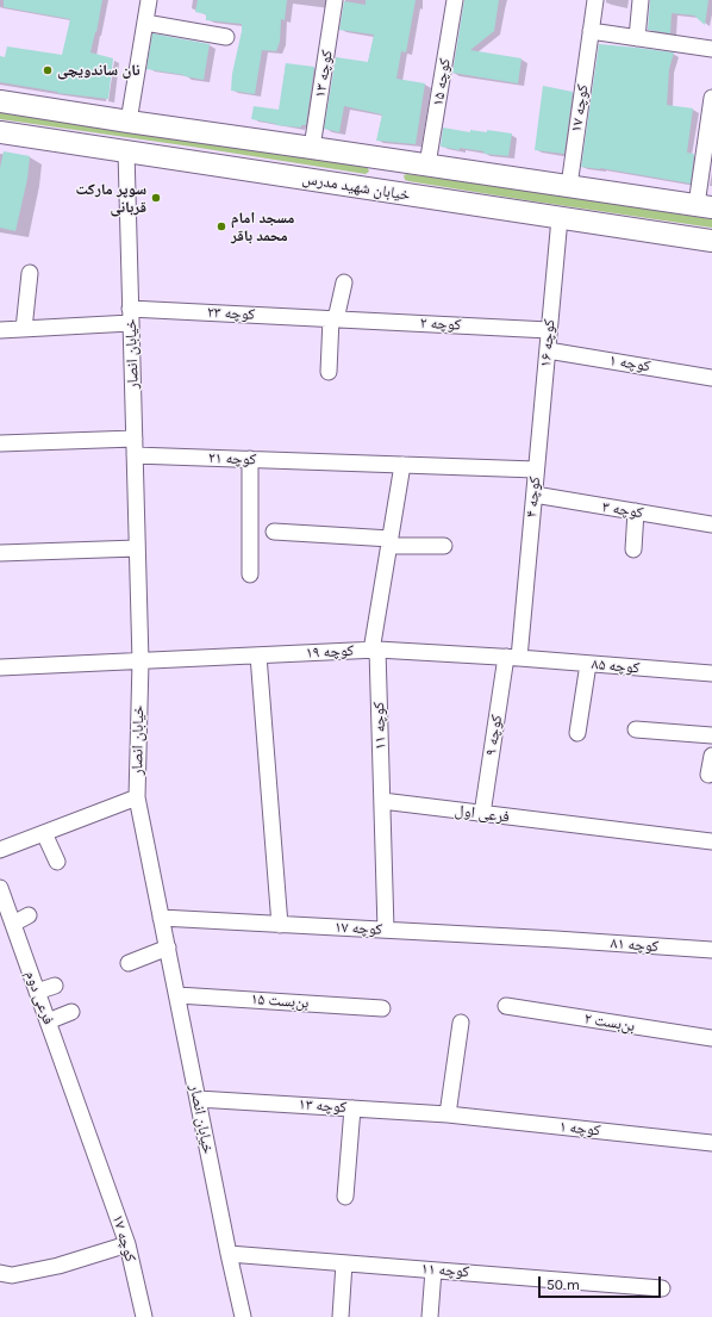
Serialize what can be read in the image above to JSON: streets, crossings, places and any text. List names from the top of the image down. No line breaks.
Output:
{"streets":{"main road":["خیابان شهید مدرس"],"street":["کوچه ۱۳","کوچه ۱۵","کوچه ۱۷","کوچه ۲۳","کوچه ۲","کوچه ۱۶","خیابان انصار","کوچه ۱","کوچه ۲۱","کوچه ۴","کوچه ۳","کوچه ۱۹","کوچه ۸۵","کوچه ۱۱","کوچه ۹","فرعی اول","کوچه ۸۱","فرعی دوم","بن‌بست ۱۵","بن‌بست ۲"]},"crossings":[["کوچه ۱۳","خیابان شهید مدرس"],["کوچه ۱۳","خیابان انصار"],["کوچه ۱۳","کوچه ۱"],["کوچه ۱۵","خیابان شهید مدرس"],["کوچه ۱۷","خیابان شهید مدرس"],["کوچه ۱۷","خیابان انصار"],["کوچه ۱۷","کوچه ۸۱"],["کوچه ۱۷","فرعی دوم"],["خیابان شهید مدرس","کوچه ۱۶"],["خیابان شهید مدرس","خیابان انصار"],["کوچه ۲۳","کوچه ۲"],["کوچه ۲۳","خیابان انصار"],["کوچه ۲","کوچه ۱۶"],["کوچه ۱۶","کوچه ۱"],["کوچه ۱۶","کوچه ۴"],["خیابان انصار","کوچه ۲۱"],["خیابان انصار","کوچه ۱۹"],["خیابان انصار","کوچه ۱۱"],["خیابان انصار","بن‌بست ۱۵"],["کوچه ۲۱","کوچه ۴"],["کوچه ۴","کوچه ۳"],["کوچه ۴","کوچه ۱۹"],["کوچه ۴","کوچه ۸۵"],["کوچه ۴","کوچه ۹"],["کوچه ۱۹","کوچه ۸۵"],["کوچه ۱۹","کوچه ۱۱"],["کوچه ۱۹","کوچه ۹"],["کوچه ۸۵","کوچه ۹"],["کوچه ۱۱","فرعی اول"],["کوچه ۹","فرعی اول"]],"places":["نان ساندویچی","سوپر مارکت قربانی","مسجد امام محمد باقر"],"scale_bar":"50 m"}
